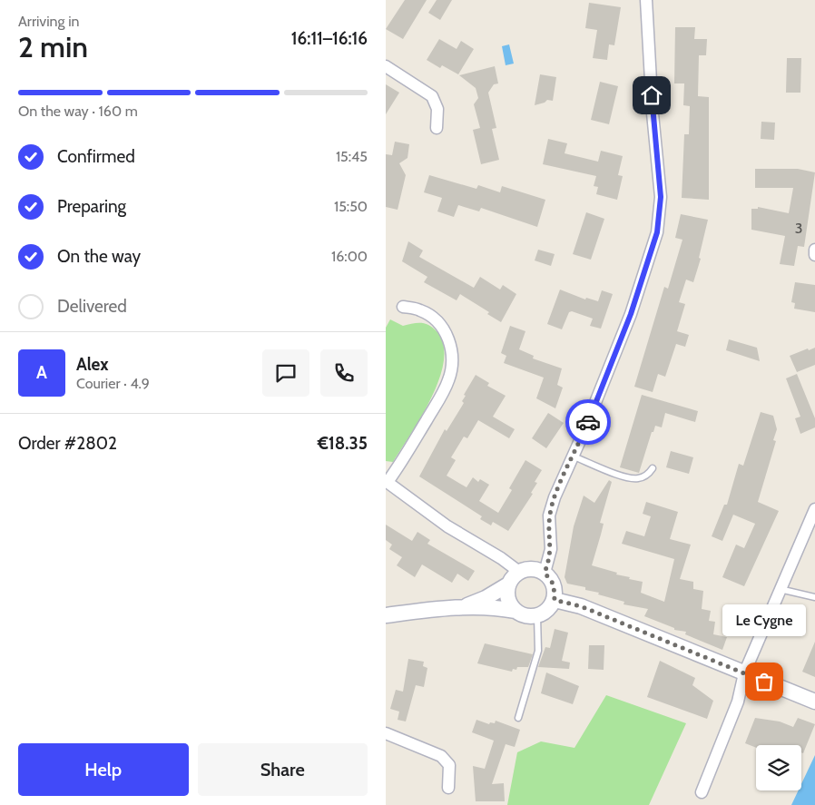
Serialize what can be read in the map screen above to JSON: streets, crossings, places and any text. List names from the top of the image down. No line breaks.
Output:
{"places":["Le Cygne"],"house_numbers":["3"],"page":{"heading":["2 min","Arriving in","16:11–16:16"],"panel":["Alex","Courier · 4.9","Order #2802","€18.35"],"bar":"On the way · 160 m","list":[["Confirmed","15:45"],["Preparing","15:50"],["On the way","16:00"],"Delivered"],"round":"A","bubble":"Le Cygne","buttons":["Help","Share"]}}
